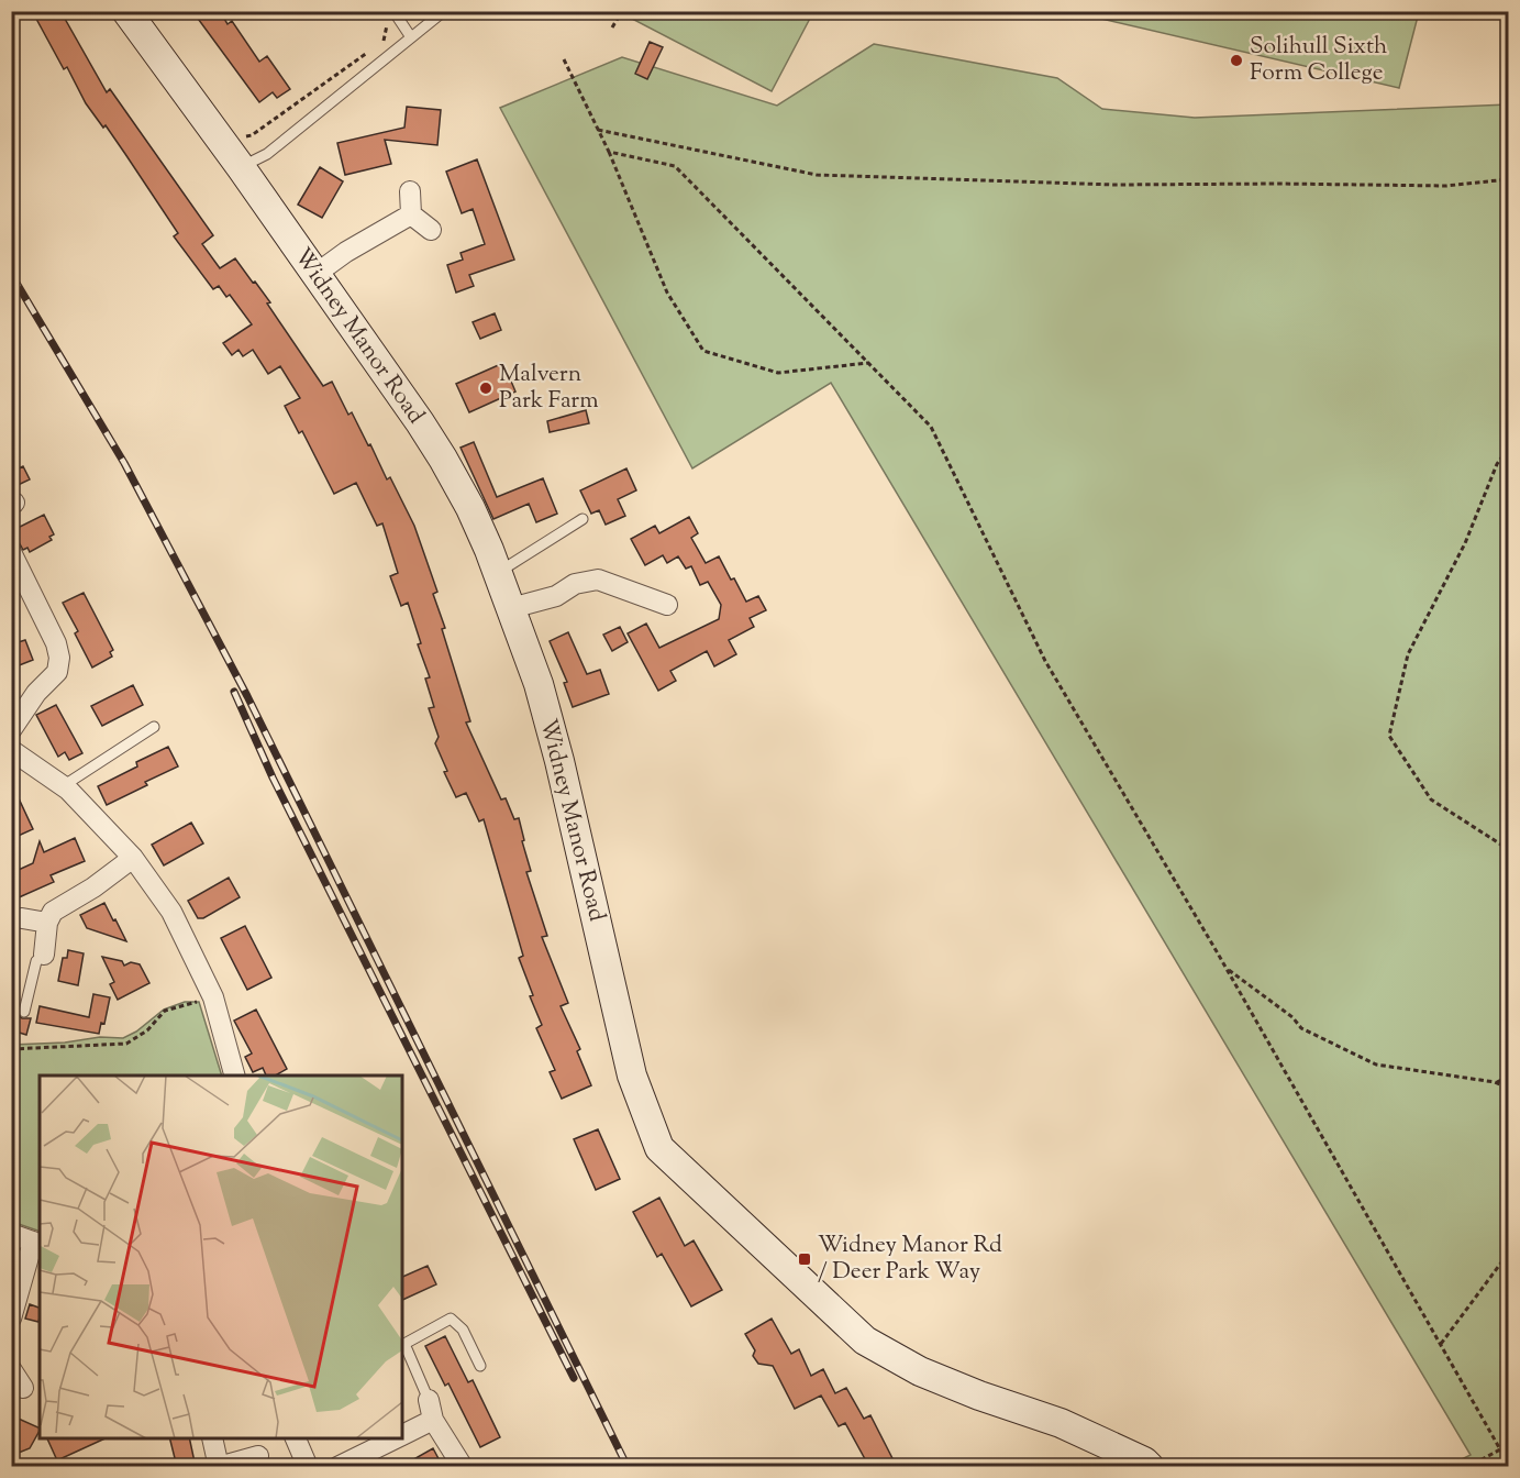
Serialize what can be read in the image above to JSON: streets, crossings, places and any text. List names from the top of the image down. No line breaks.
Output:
{"streets":{"street":["Widney Manor Road"]},"places":{"other":["Solihull Sixth Form College","Malvern Park Farm"],"transit":["Widney Manor Rd / Deer Park Way"]}}
